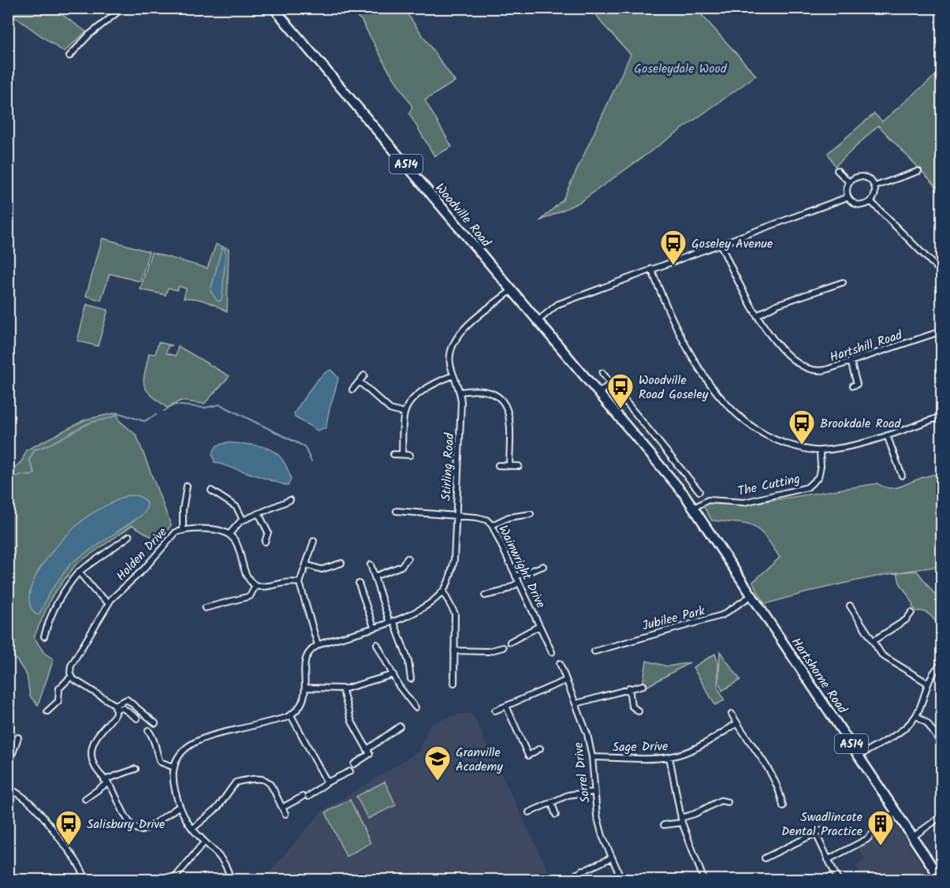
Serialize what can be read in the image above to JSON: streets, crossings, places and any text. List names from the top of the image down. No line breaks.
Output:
{"streets":{"main road":["A514","Woodville Road","Hartshorne Road"],"street":["Hartshill Road","Stirling Road","The Cutting","Holden Drive","Wainwright Drive","Jubilee Park","Sage Drive","Sorrel Drive"]},"crossings":[["Woodville Road","Stirling Road"],["Woodville Road","The Cutting"],["Woodville Road","Hartshorne Road"],["Stirling Road","Wainwright Drive"],["The Cutting","Hartshorne Road"],["Jubilee Park","Hartshorne Road"],["Sage Drive","Sorrel Drive"]],"parks":["Goseleydale Wood"],"places":{"bus stop":["Goseley Avenue","Woodville Road Goseley","Brookdale Road","Salisbury Drive"],"school or university":["Granville Academy"],"building":["Swadlincote Dental Practice"]}}
